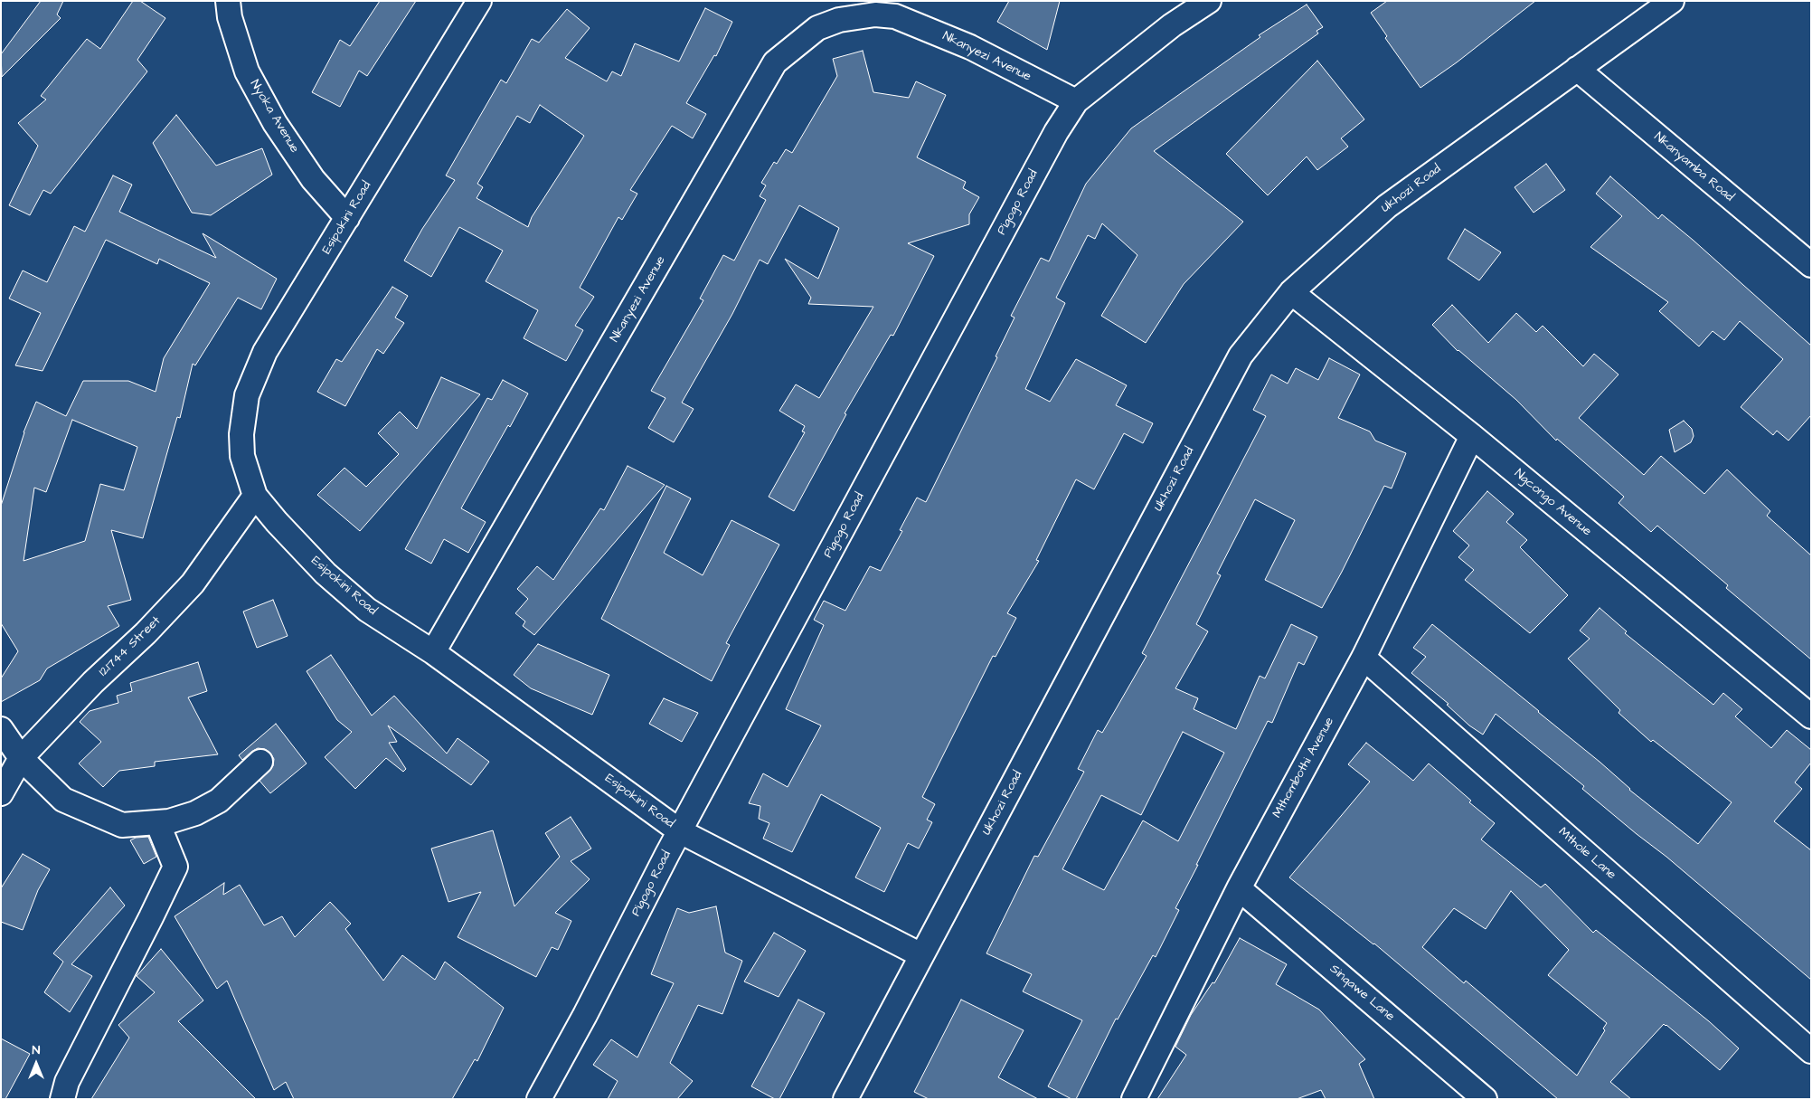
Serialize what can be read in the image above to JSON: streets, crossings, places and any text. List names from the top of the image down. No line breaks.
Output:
{"streets":{"street":["Nkanyezi Avenue","Nyoka Avenue","Nkanyamba Road","Ukhozi Road","Pigogo Road","Esipokini Road","Ngcongo Avenue","121744 Street","Mthombothi Avenue","Mthole Lane","Sinqawe Lane"]},"crossings":[["Nkanyezi Avenue","Pigogo Road"],["Nkanyezi Avenue","Esipokini Road"],["Nyoka Avenue","Esipokini Road"],["Nkanyamba Road","Ukhozi Road"],["Ukhozi Road","Esipokini Road"],["Ukhozi Road","Ngcongo Avenue"],["Pigogo Road","Esipokini Road"],["Esipokini Road","121744 Street"],["Ngcongo Avenue","Mthombothi Avenue"],["Mthombothi Avenue","Mthole Lane"],["Mthombothi Avenue","Sinqawe Lane"]],"north":"top"}
